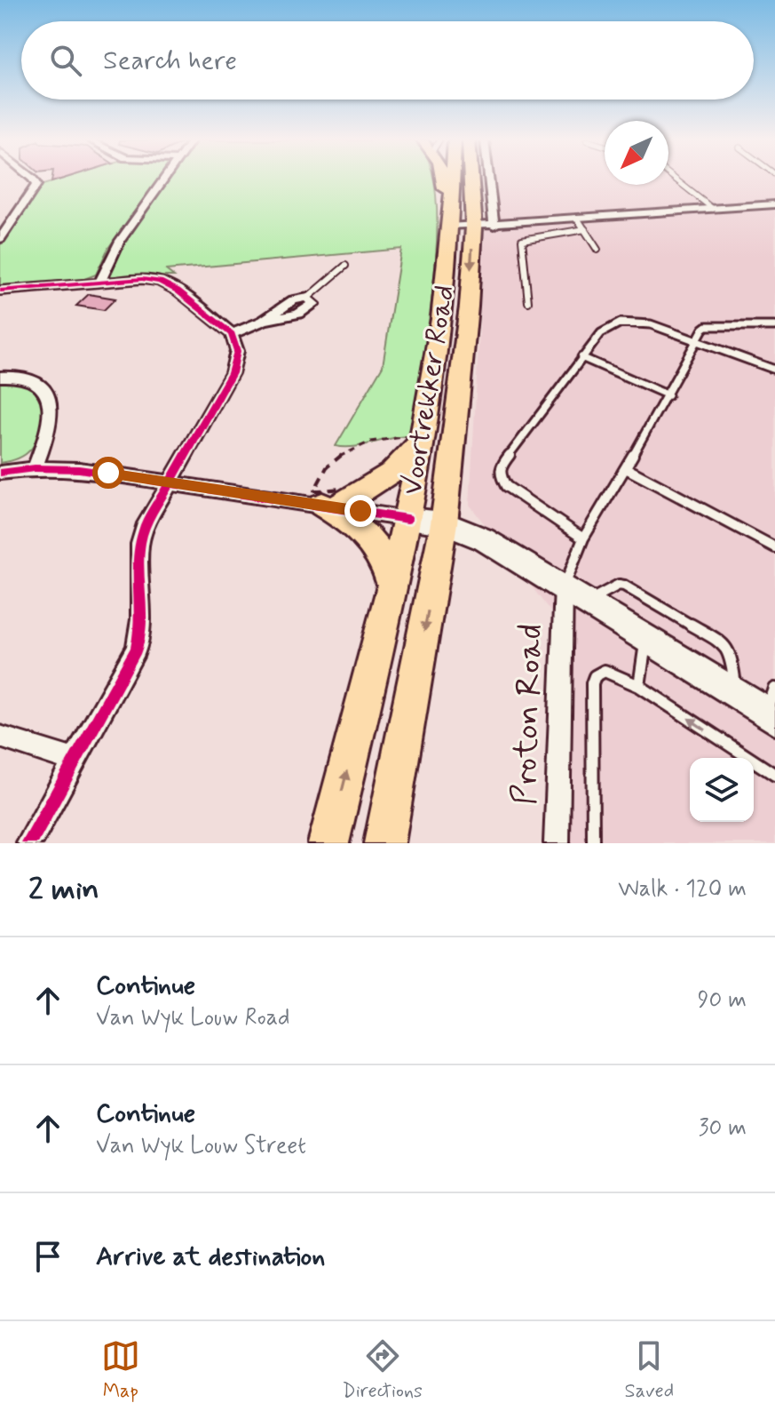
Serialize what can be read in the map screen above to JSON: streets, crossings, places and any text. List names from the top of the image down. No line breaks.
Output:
{"streets":{"main road":["Voortrekker Road"],"street":["Proton Road"]},"north":"bottom left","page":{"search":"Search here","heading":["2 min","Walk · 120 m"],"list":[["Continue","Van Wyk Louw Road","90 m"],["Continue","Van Wyk Louw Street","30 m"],"Arrive at destination"],"nav":["Map","Directions","Saved"]}}
